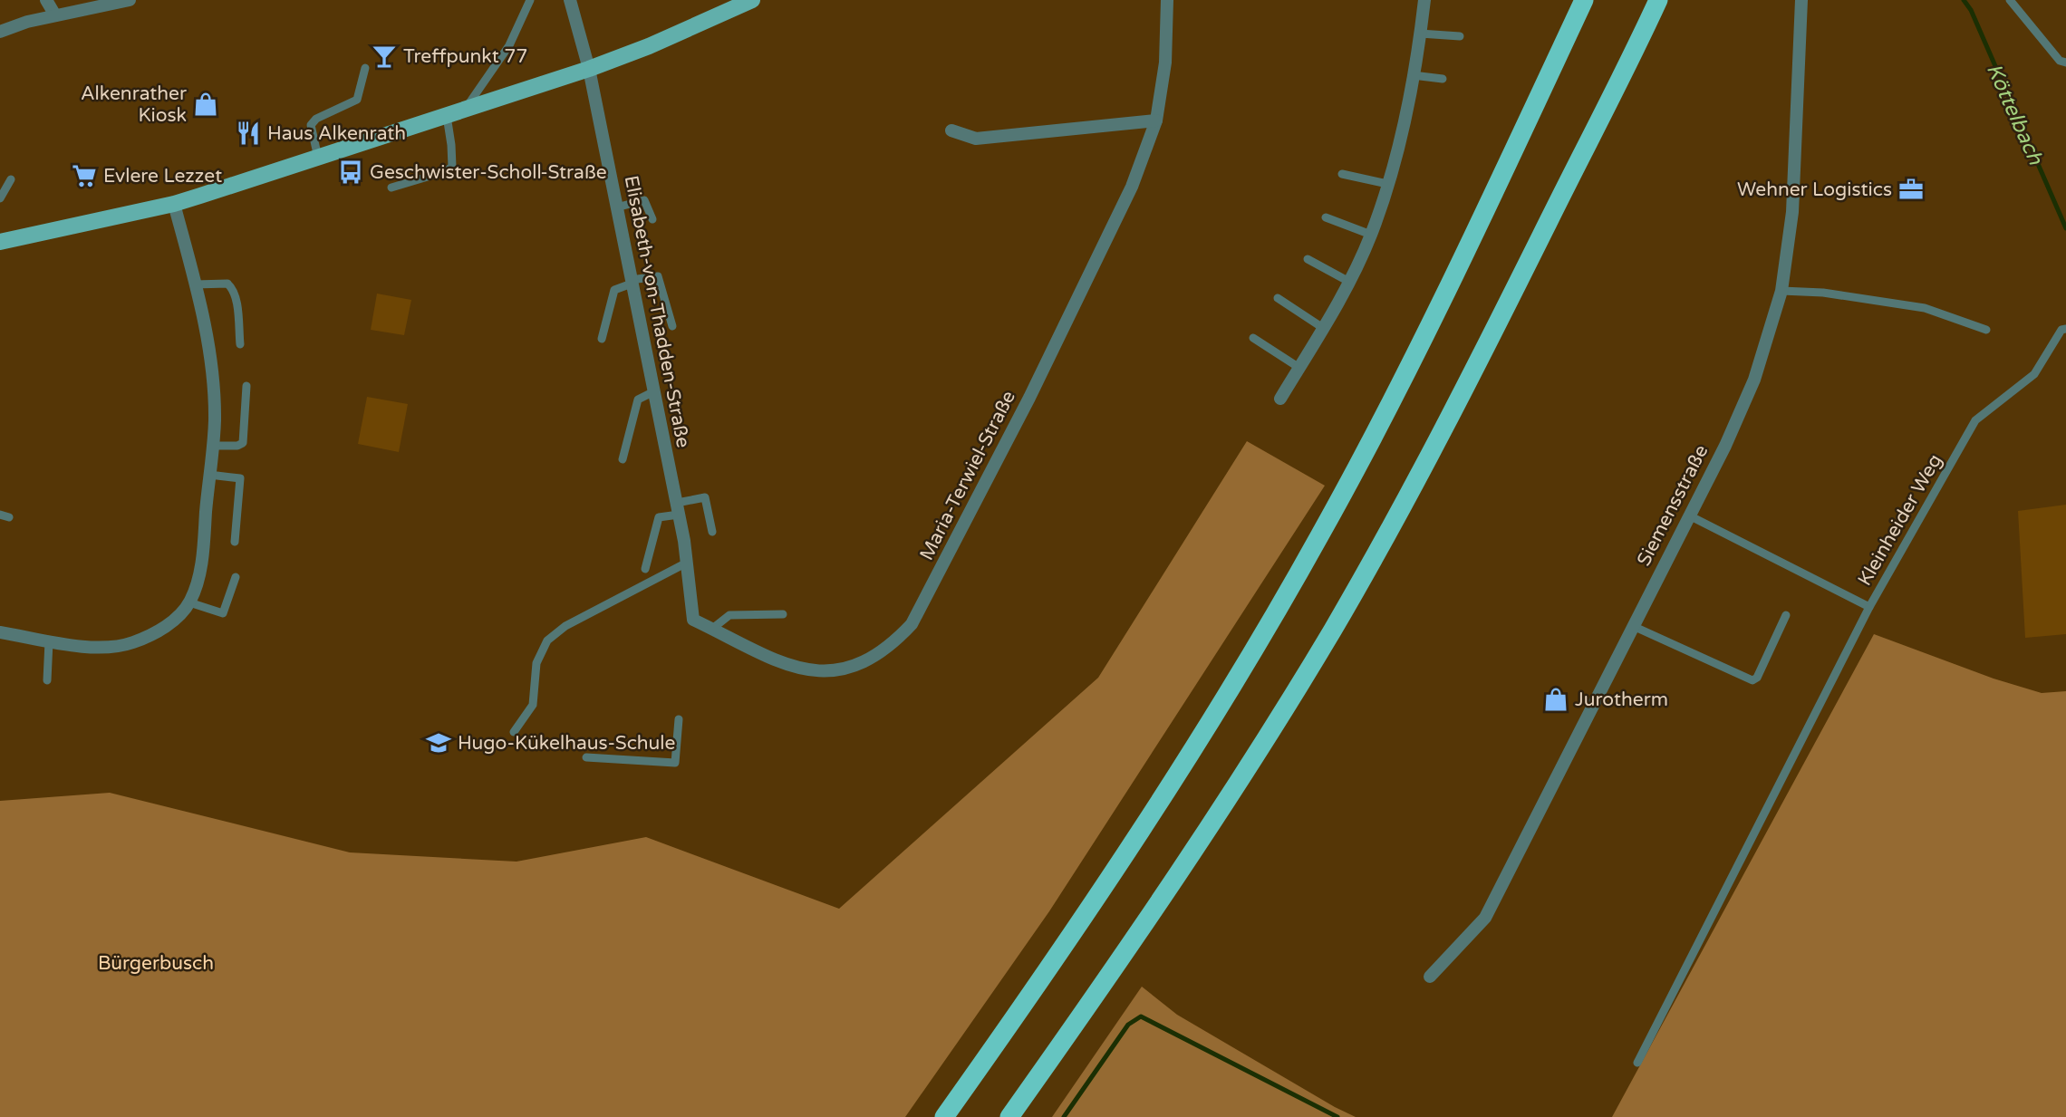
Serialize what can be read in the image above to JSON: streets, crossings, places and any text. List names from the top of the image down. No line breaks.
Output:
{"streets":{"street":["Elisabeth-von-Thadden-Straße","Maria-Terwiel-Straße","Siemensstraße"],"lane":["Kleinheider Weg"]},"crossings":[["Elisabeth-von-Thadden-Straße","Maria-Terwiel-Straße"],["Siemensstraße","Kleinheider Weg"]],"water":["Köttelbach"],"parks":["Bürgerbusch"],"places":{"bar":["Treffpunkt 77"],"shop":["Alkenrather Kiosk","Jurotherm"],"restaurant":["Haus Alkenrath"],"bus stop":["Geschwister-Scholl-Straße"],"supermarket":["Evlere Lezzet"],"office":["Wehner Logistics"],"school or university":["Hugo-Kükelhaus-Schule"]}}
